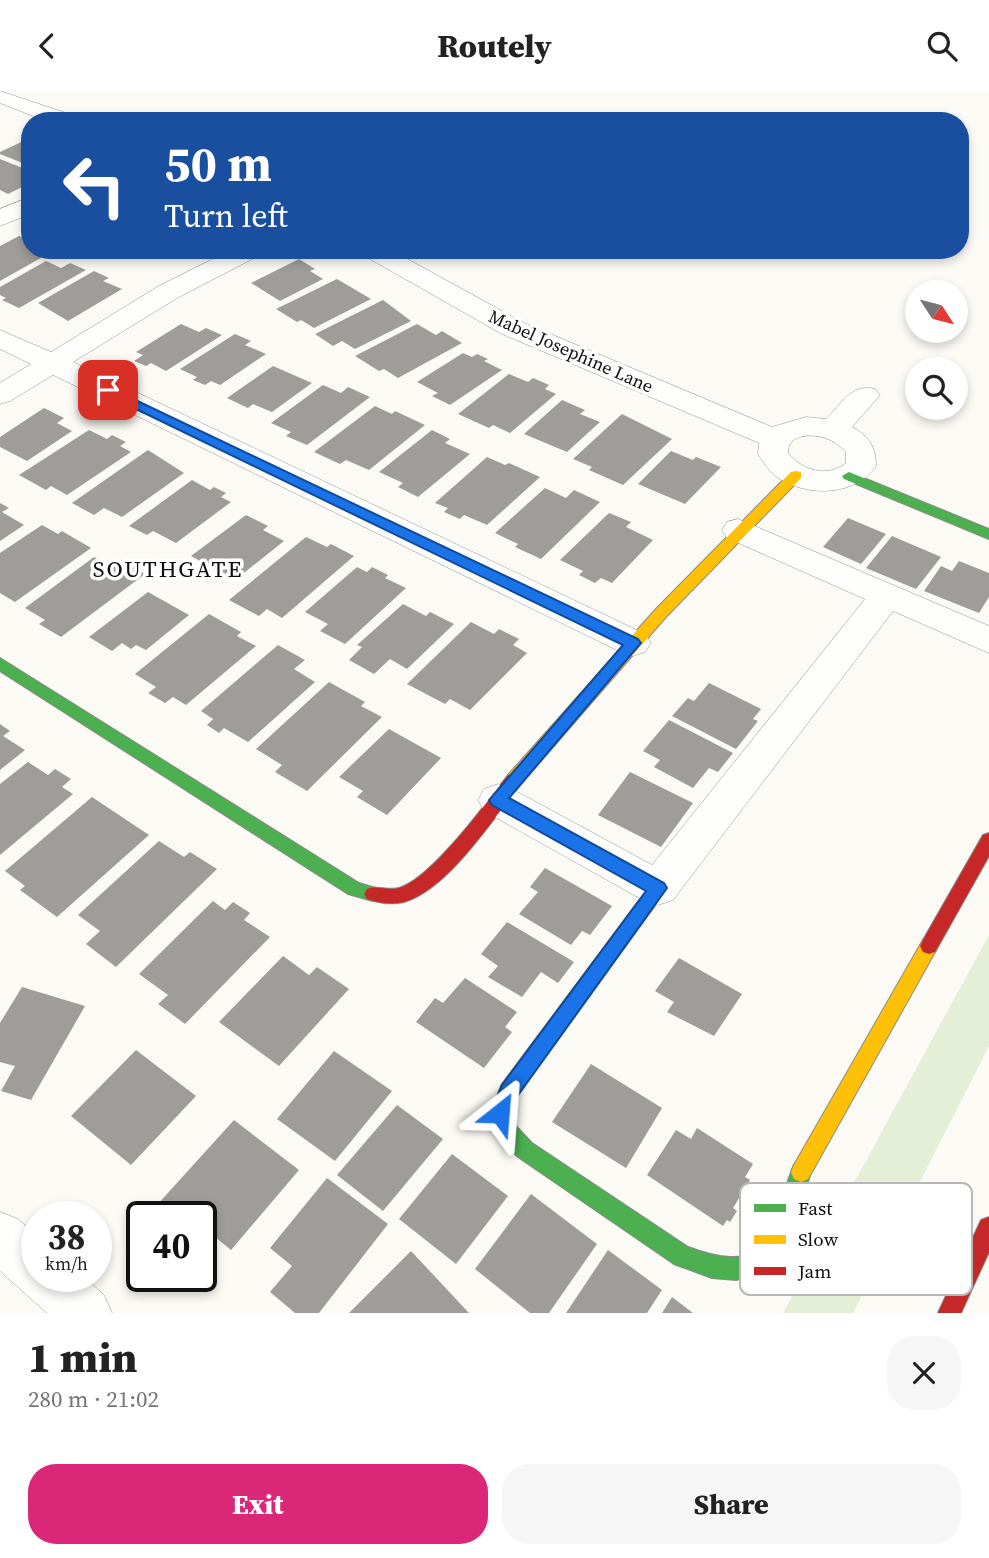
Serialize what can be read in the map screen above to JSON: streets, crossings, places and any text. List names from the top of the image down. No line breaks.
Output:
{"streets":{"street":["Mabel Josephine Lane"]},"districts":["SOUTHGATE"],"legend":["Fast","Slow","Jam"],"north":"bottom right","page":{"header":"Routely","turn":["50 m","Turn left"],"speed":"38 km/h","limit":"40","heading":["1 min","280 m · 21:02"],"buttons":["Exit","Share"]}}
